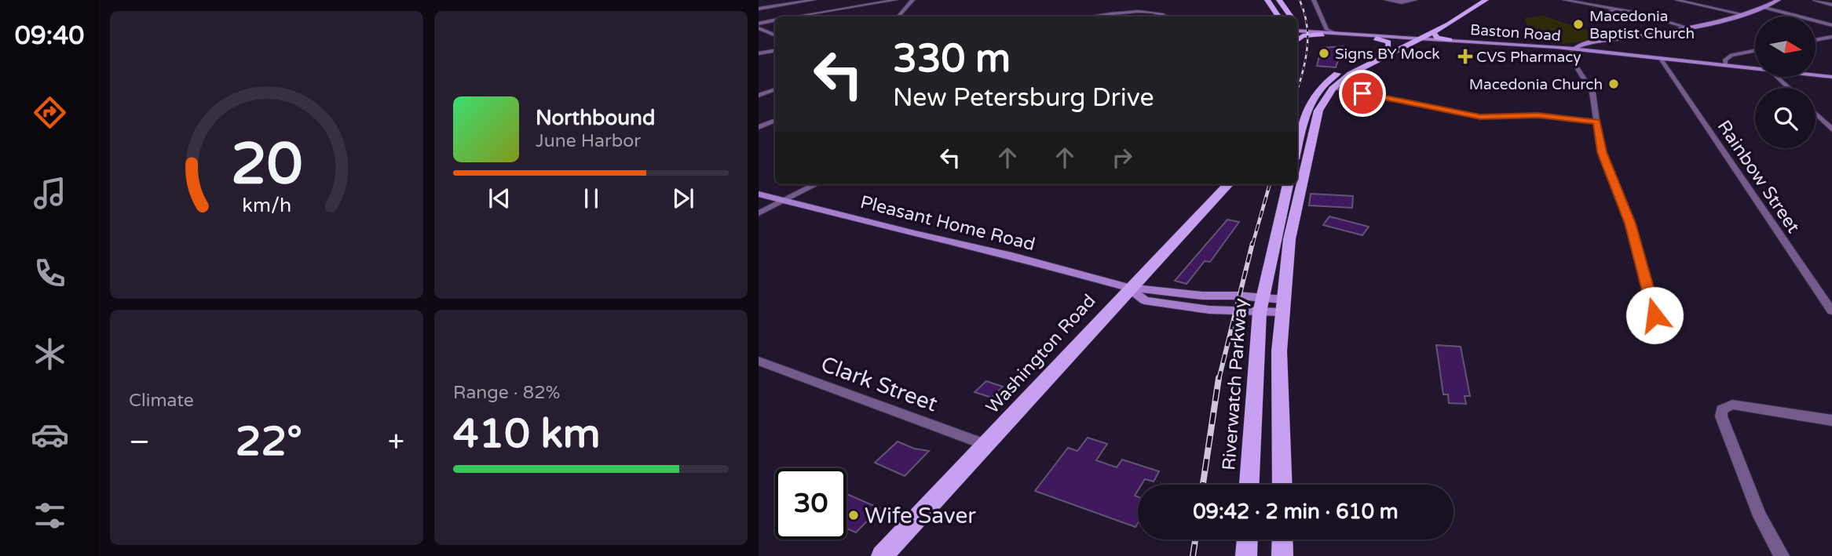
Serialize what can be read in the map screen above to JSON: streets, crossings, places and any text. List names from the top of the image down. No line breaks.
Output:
{"streets":{"main road":["Baston Road","Pleasant Home Road","Washington Road","Riverwatch Parkway"],"street":["Rainbow Street","Clark Street"]},"crossings":[["Pleasant Home Road","Washington Road"],["Pleasant Home Road","Riverwatch Parkway"],["Washington Road","Clark Street"]],"places":{"other":["Macedonia Baptist Church","Signs BY Mock","Macedonia Church","Wife Saver"],"health":["CVS Pharmacy"]},"north":"right","page":{"tabs":"09:40","turn":["330 m","New Petersburg Drive"],"song":["Northbound","June Harbor"],"tile":["Climate",["Range · 82%","410 km"]],"heat":["−","22°","+"],"limit":"30","trip":"09:42 · 2 min · 610 m","gauge":["20","km/h"]}}
